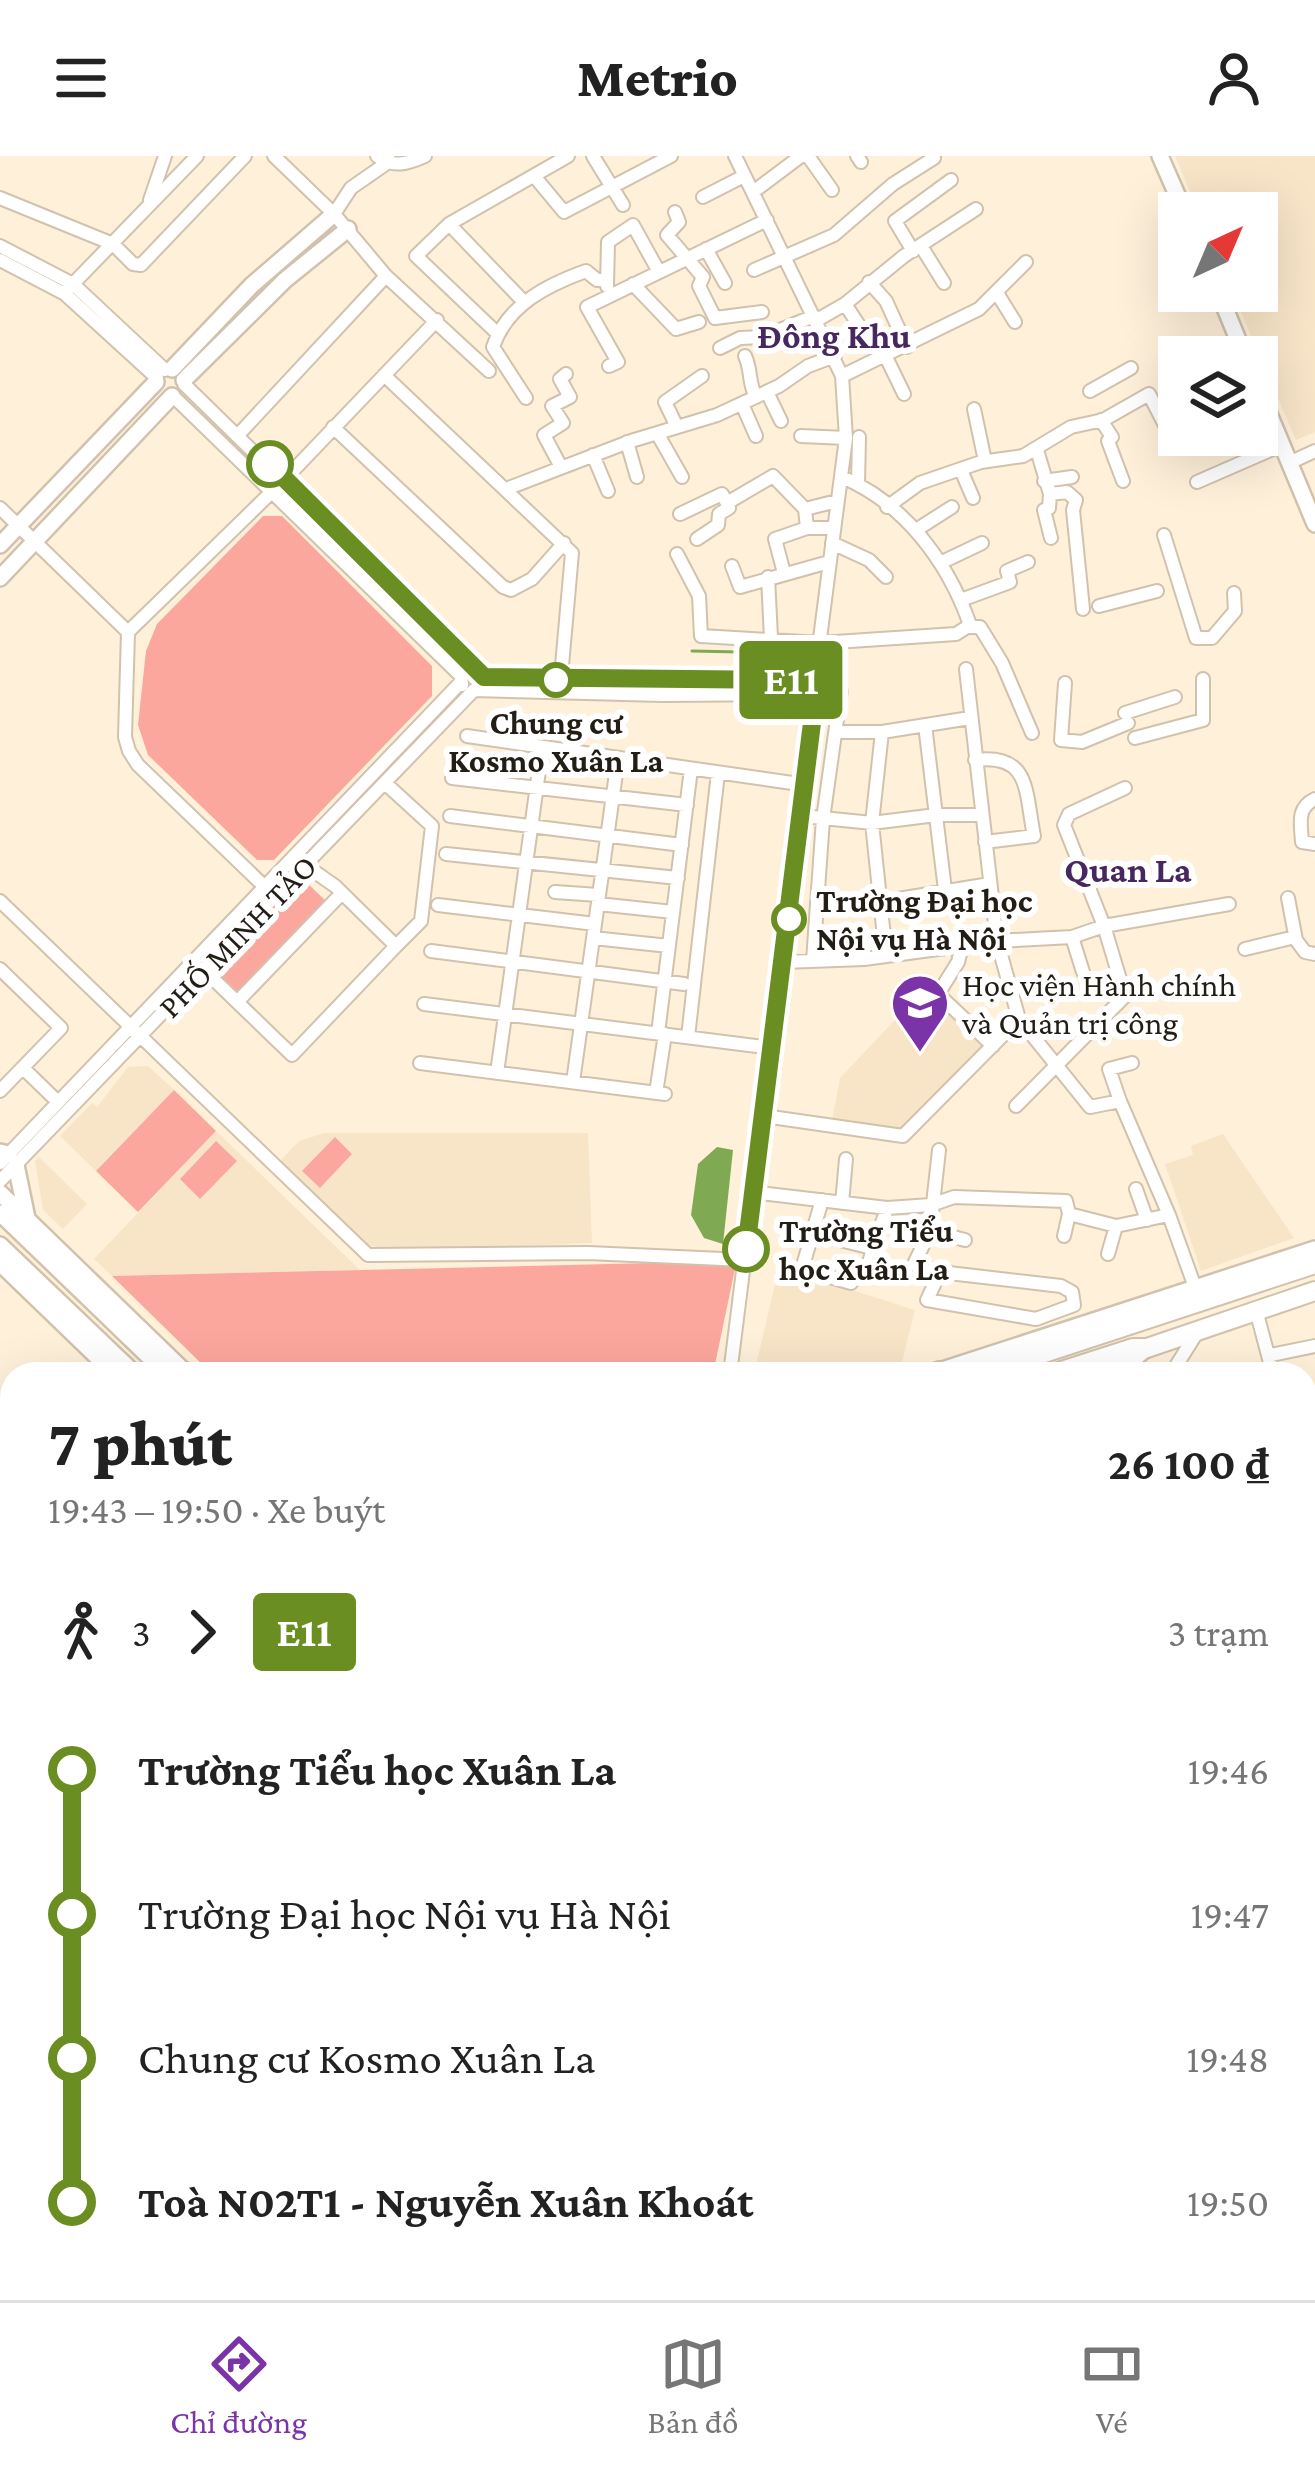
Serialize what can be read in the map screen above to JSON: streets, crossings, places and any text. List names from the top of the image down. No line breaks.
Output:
{"streets":{"street":["PHỐ MINH TẢO"]},"districts":["Đông Khu","Quan La"],"places":{"other":["Chung cư Kosmo Xuân La","Trường Đại học Nội vụ Hà Nội","Trường Tiểu học Xuân La"],"school or university":["Học viện Hành chính và Quản trị công"]},"lines":["bus line E11"],"north":"top right","page":{"header":"Metrio","on_map":"E11","heading":["7 phút","19:43 – 19:50 · Xe buýt","26 100 ₫"],"legs":["3","E11","3 trạm"],"list":[{"name":"Trường Tiểu học Xuân La","value":"19:46"},{"name":"Trường Đại học Nội vụ Hà Nội","value":"19:47"},{"name":"Chung cư Kosmo Xuân La","value":"19:48"},{"name":"Toà N02T1 - Nguyễn Xuân Khoát","value":"19:50"}],"tabs":["Chỉ đường","Bản đồ","Vé"]}}
